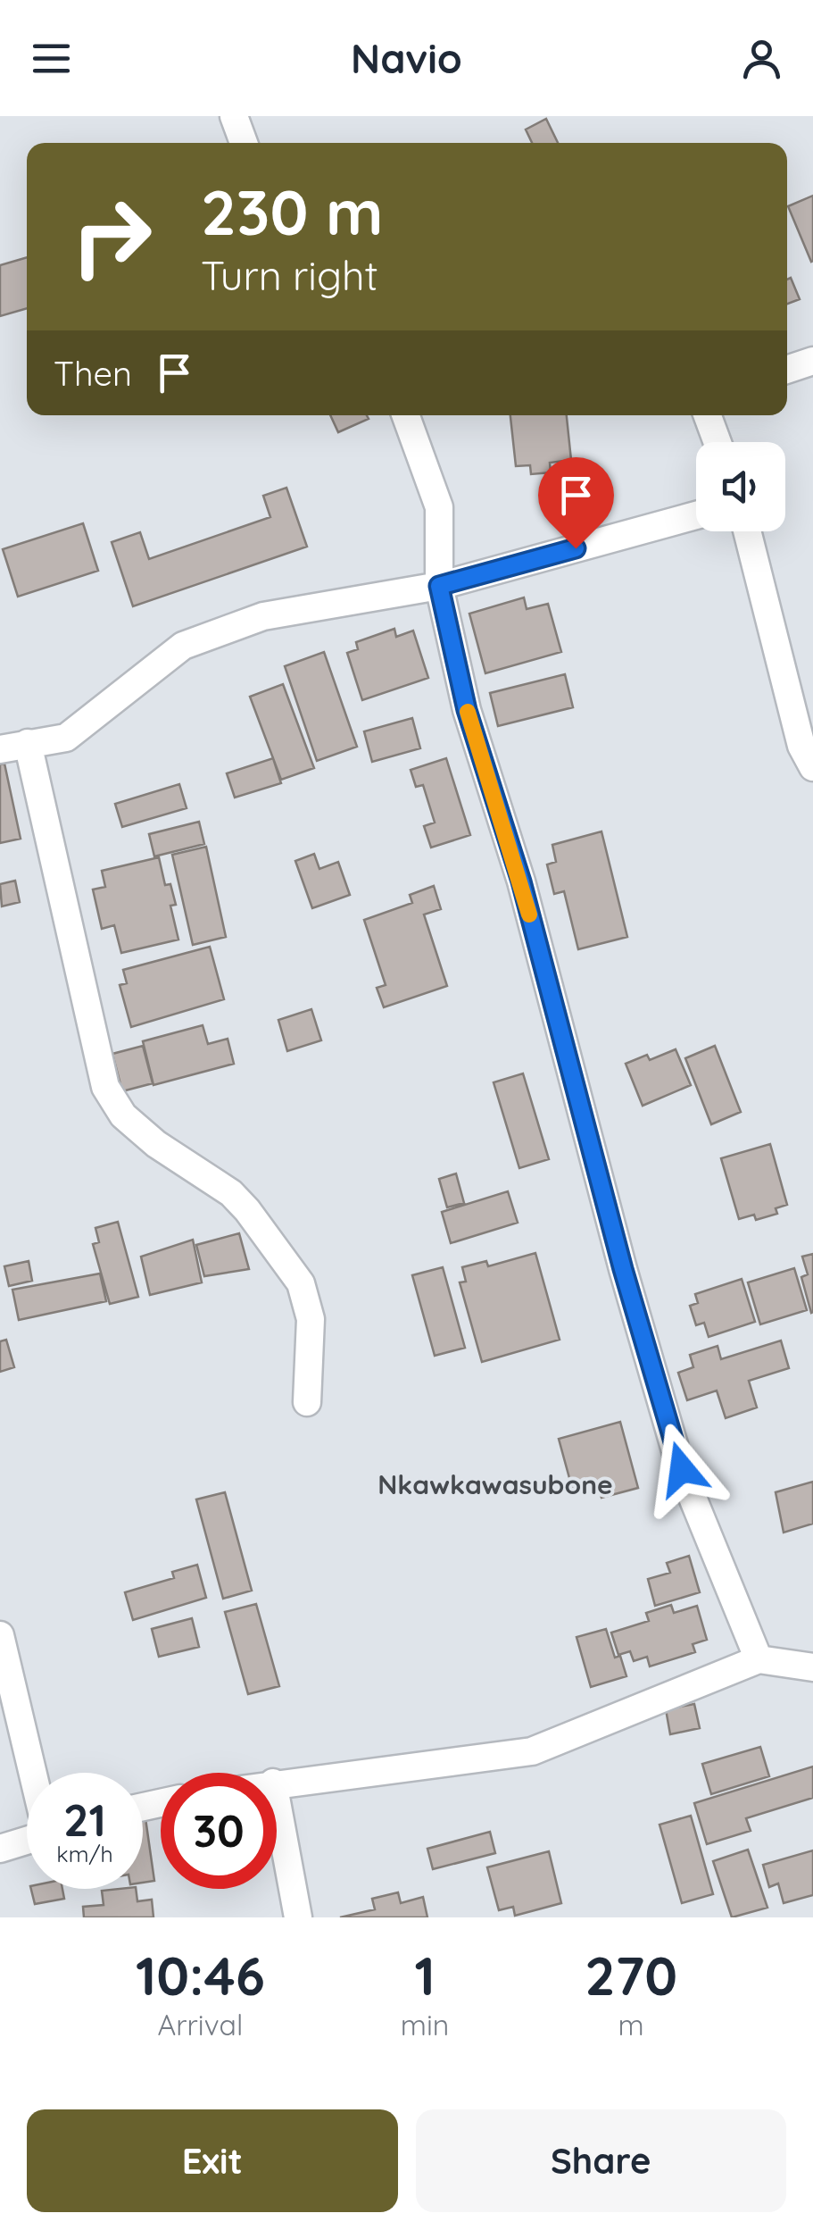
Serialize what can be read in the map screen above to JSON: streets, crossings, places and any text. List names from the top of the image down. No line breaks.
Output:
{"districts":["Nkawkawasubone"],"page":{"header":"Navio","turn":["230 m","Turn right"],"then":"Then","speed":"21 km/h","limit":"30","eta":["10:46","Arrival","1","min","270","m"],"buttons":["Exit","Share"]}}
